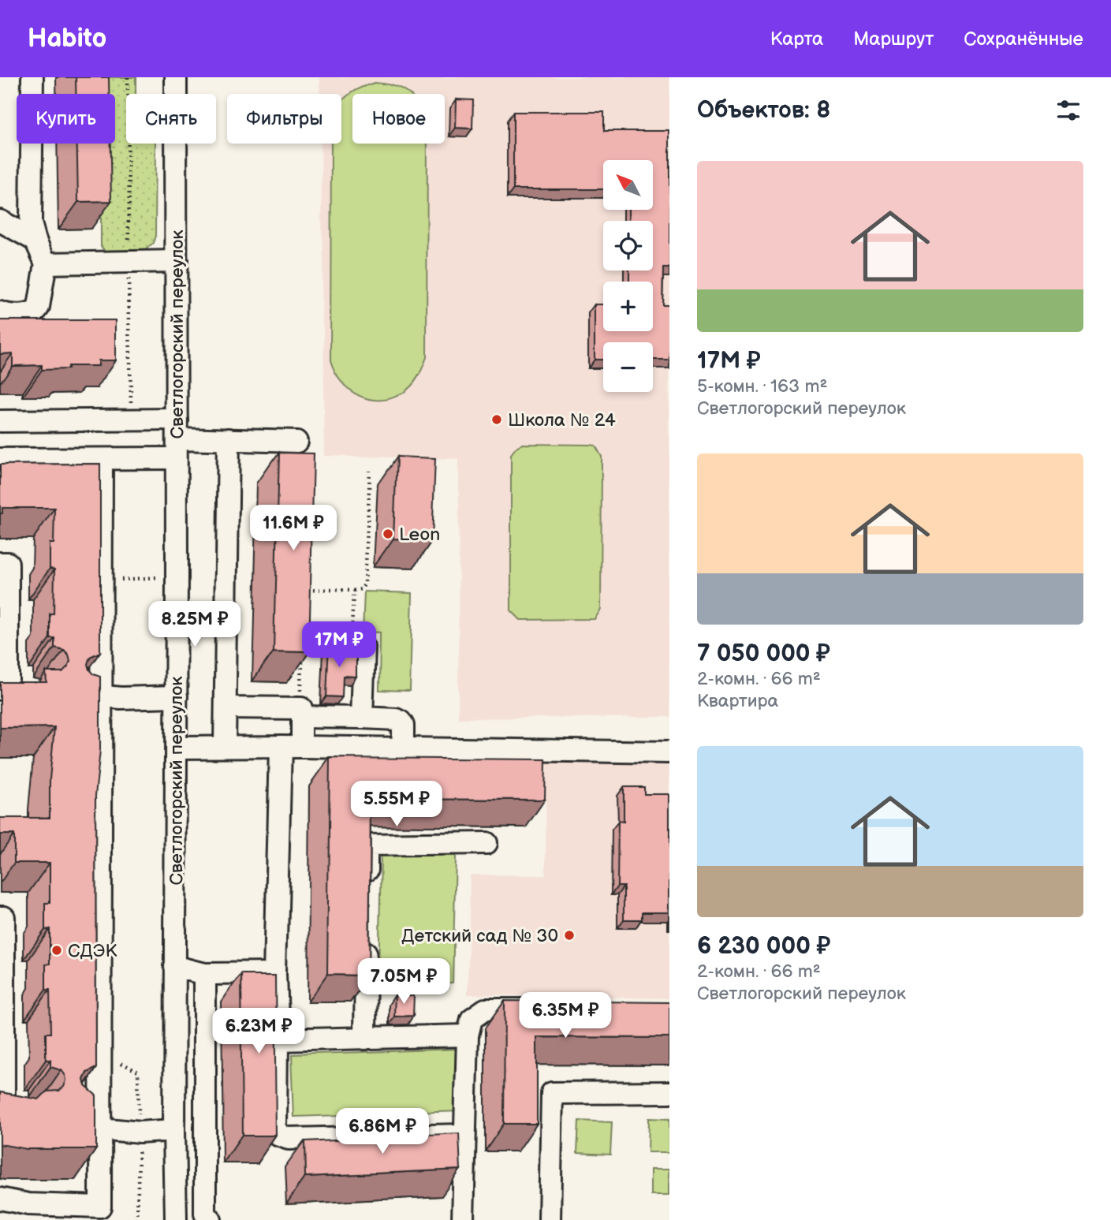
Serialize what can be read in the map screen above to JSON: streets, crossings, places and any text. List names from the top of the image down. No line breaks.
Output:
{"streets":{"street":["Светлогорский переулок"]},"places":["Школа № 24","Leon","Детский сад № 30","СДЭК"],"north":"top left","page":{"header":"Habito","nav":["Карта","Маршрут","Сохранённые"],"heading":"Объектов: 8","chip":["Купить","Снять","Фильтры","Новое"],"list":[{"name":"17M ₽","note":"5-комн. · 163 m² · Светлогорский переулок"},{"name":"7 050 000 ₽","note":"2-комн. · 66 m² · Квартира"},{"name":"6 230 000 ₽","note":"2-комн. · 66 m² · Светлогорский переулок"}],"map_buttons":["+","−"],"price":["11.6M ₽","8.25M ₽","17M ₽","5.55M ₽","7.05M ₽","6.35M ₽","6.23M ₽","6.86M ₽"]}}
